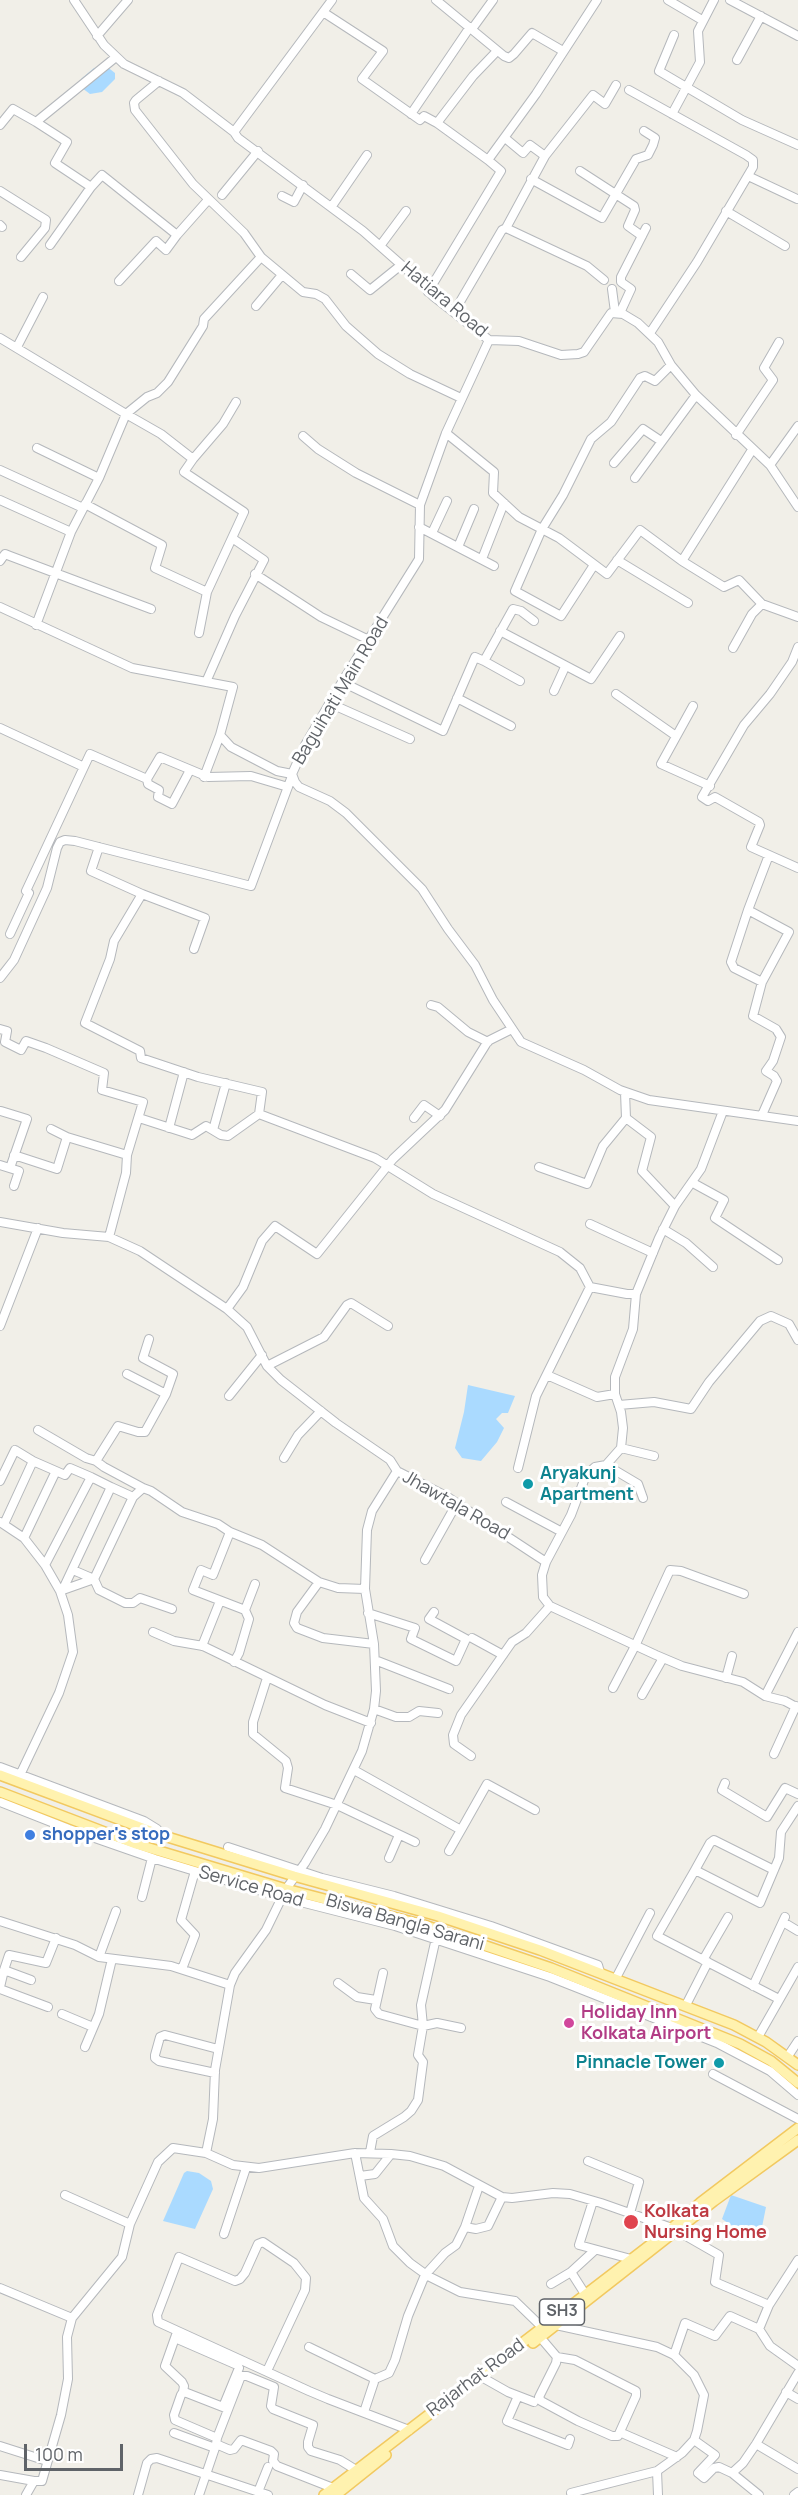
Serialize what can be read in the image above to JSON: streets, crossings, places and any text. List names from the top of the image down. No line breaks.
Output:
{"streets":{"main road":["Biswa Bangla Sarani","SH3","Rajarhat Road"],"street":["Hatiara Road","Baguihati Main Road","Jhawtala Road","Service Road"]},"crossings":[["Hatiara Road","Baguihati Main Road"],["Jhawtala Road","Service Road"],["Jhawtala Road","Biswa Bangla Sarani"],["Service Road","Biswa Bangla Sarani"]],"places":["Aryakunj Apartment","shopper's stop","Holiday Inn Kolkata Airport","Pinnacle Tower","Kolkata Nursing Home"],"scale_bar":"100 m"}
